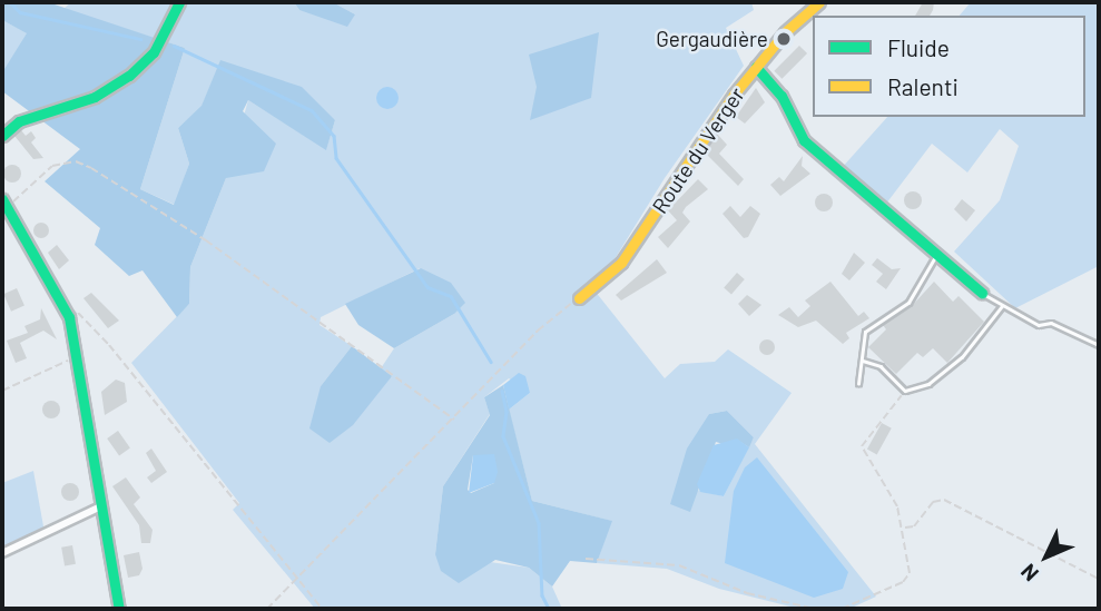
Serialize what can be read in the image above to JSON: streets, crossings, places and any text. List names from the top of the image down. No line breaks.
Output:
{"streets":{"street":["Route du Verger"]},"places":["Gergaudière"],"legend":["Fluide","Ralenti"],"north":"bottom left"}
